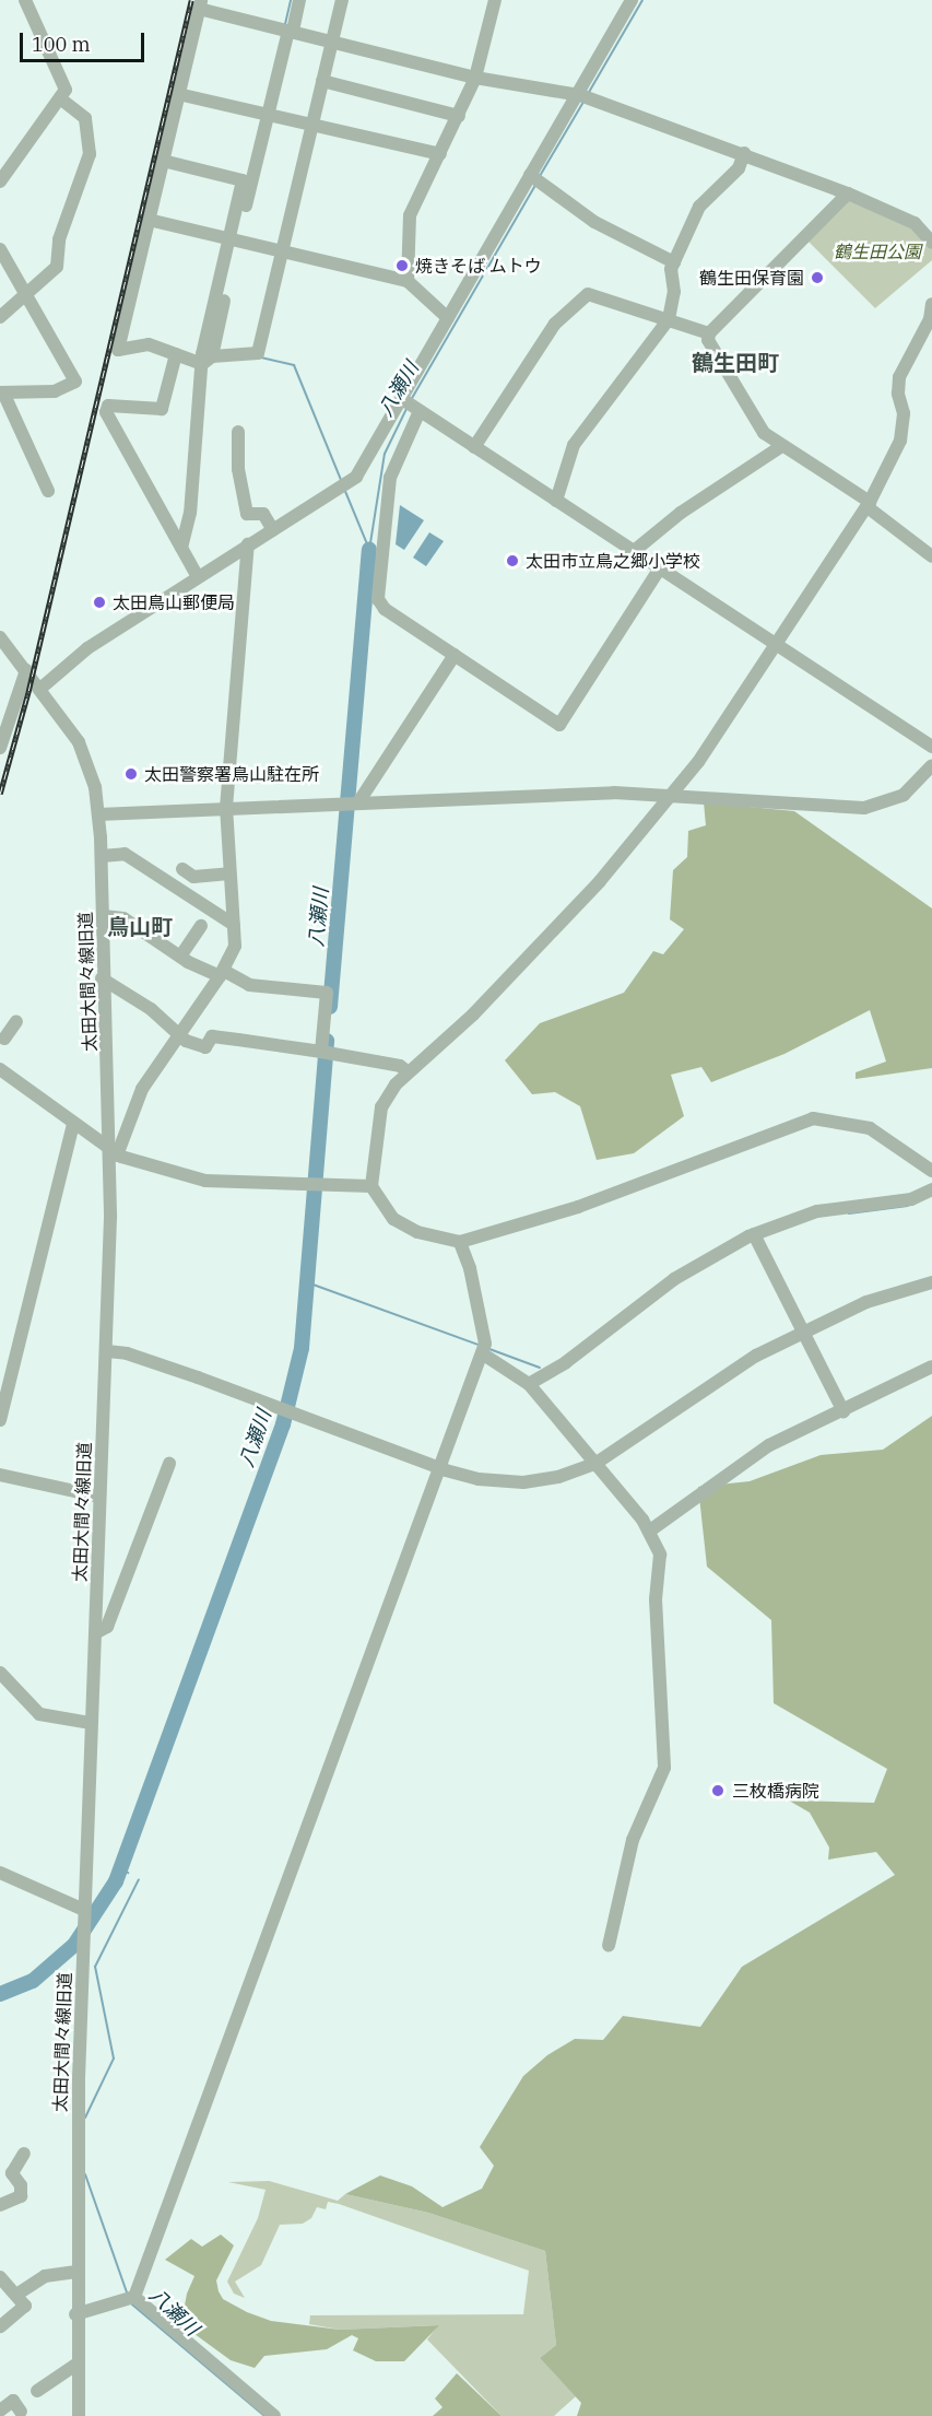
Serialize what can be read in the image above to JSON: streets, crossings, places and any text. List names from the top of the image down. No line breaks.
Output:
{"streets":{"street":["太田大間々線旧道"]},"districts":["鶴生田町","鳥山町"],"water":["八瀬川"],"parks":["鶴生田公園"],"places":["焼きそば ムトウ","鶴生田保育園","太田市立鳥之郷小学校","太田鳥山郵便局","太田警察署鳥山駐在所","三枚橋病院"],"scale_bar":"100 m"}
